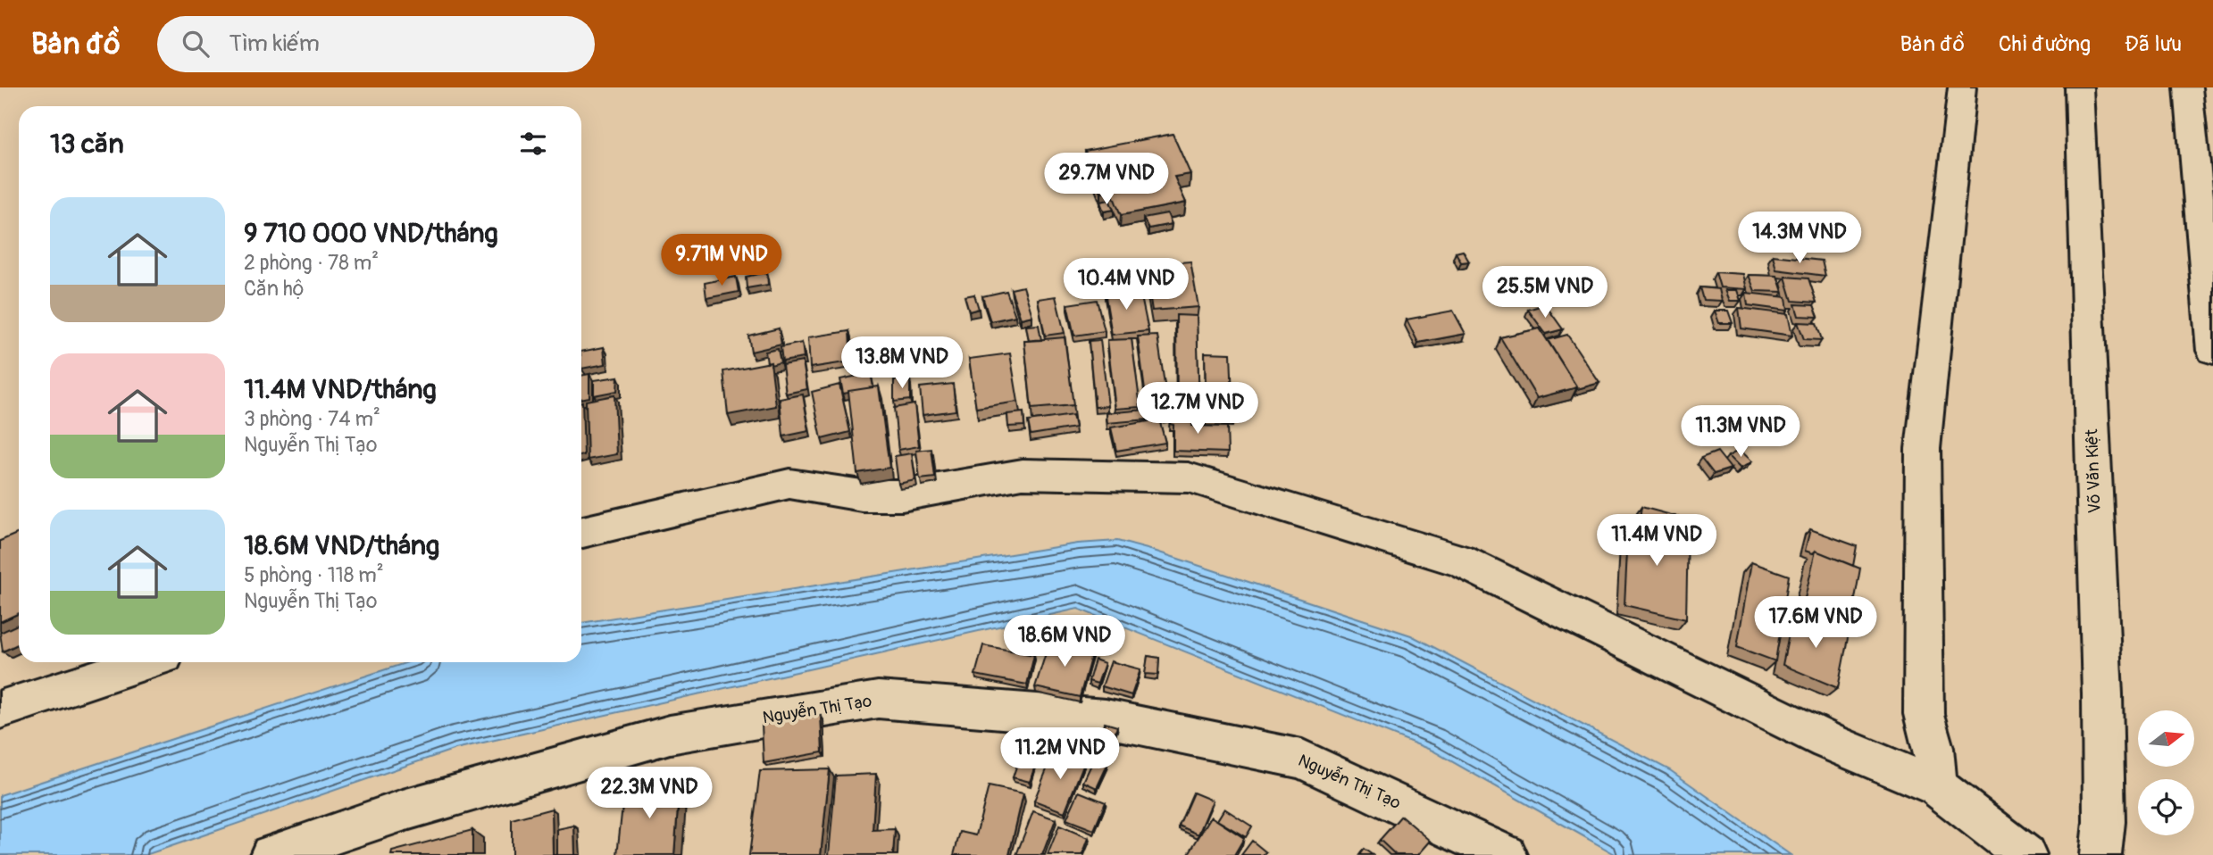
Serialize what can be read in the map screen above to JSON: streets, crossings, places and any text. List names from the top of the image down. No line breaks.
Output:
{"streets":{"street":["Võ Văn Kiệt","Nguyễn Thị Tạo"]},"north":"right","page":{"header":"Bản đồ","search":"Tìm kiếm","nav":["Bản đồ","Chỉ đường","Đã lưu"],"heading":"13 căn","price":["29.7M VND","14.3M VND","9.71M VND","10.4M VND","25.5M VND","13.8M VND","12.7M VND","11.3M VND","11.4M VND","17.6M VND","18.6M VND","11.2M VND","22.3M VND"],"list":[{"name":"9 710 000 VND/tháng","note":"2 phòng · 78 m² · Căn hộ"},{"name":"11.4M VND/tháng","note":"3 phòng · 74 m² · Nguyễn Thị Tạo"},{"name":"18.6M VND/tháng","note":"5 phòng · 118 m² · Nguyễn Thị Tạo"}]}}
